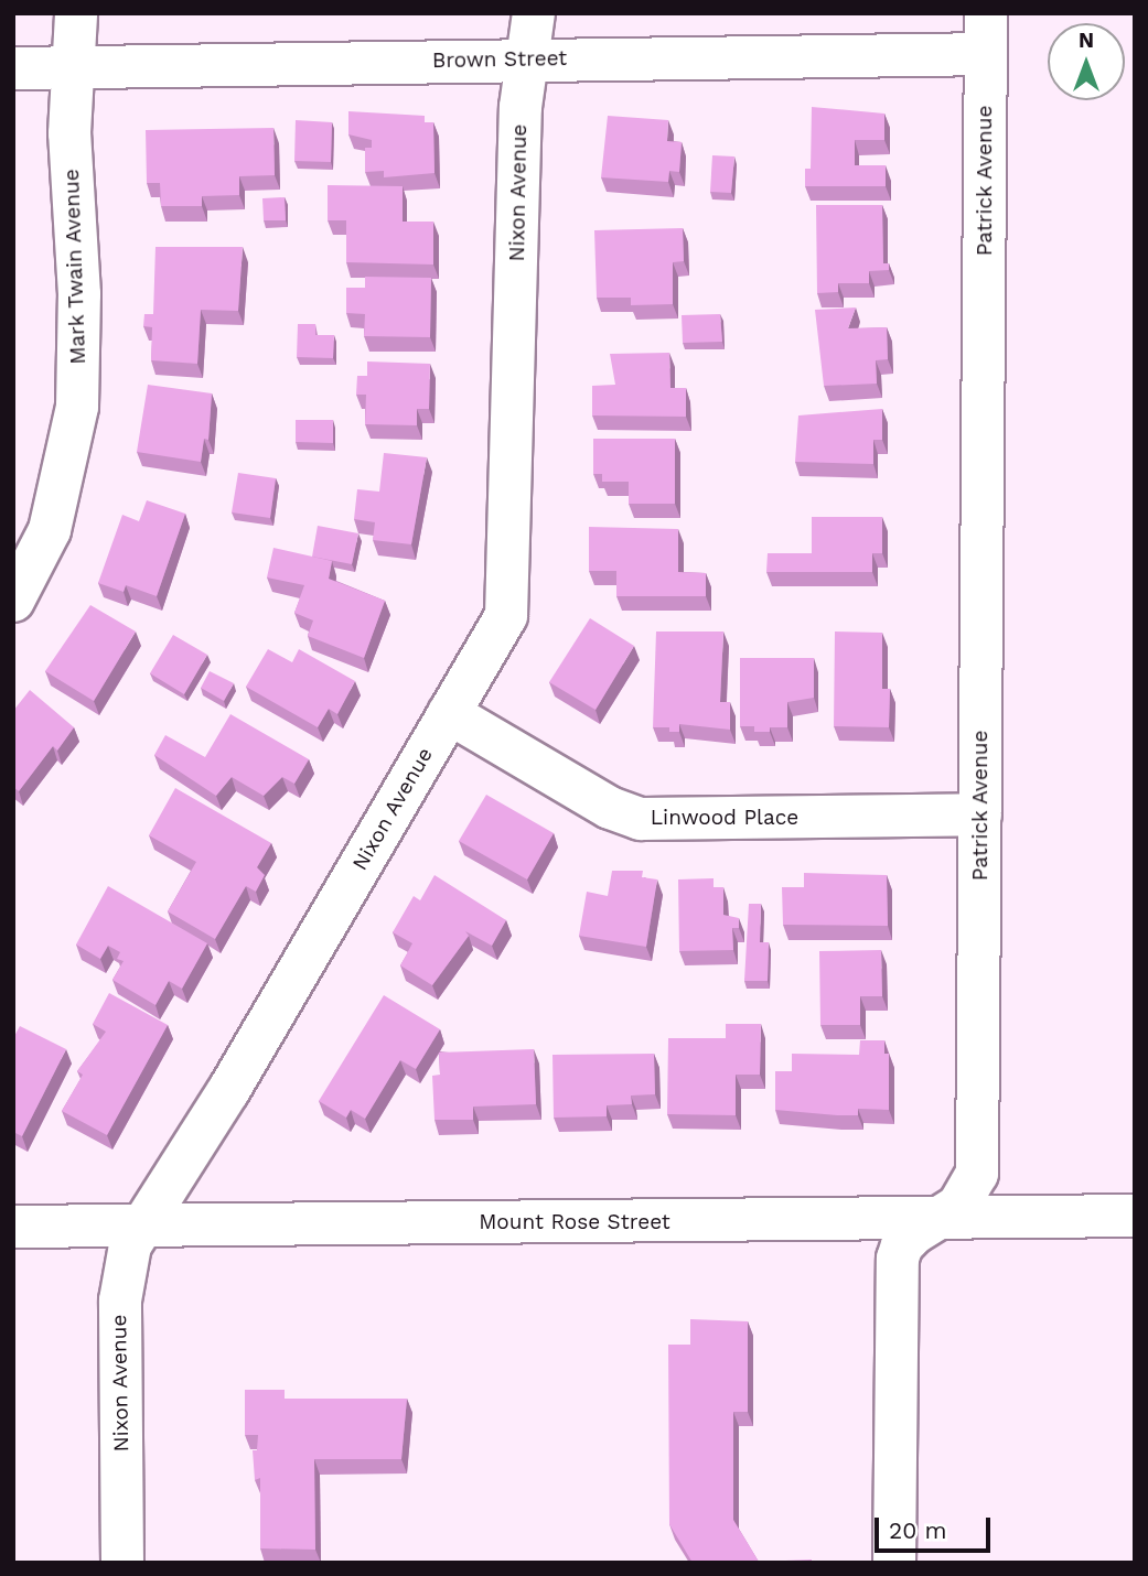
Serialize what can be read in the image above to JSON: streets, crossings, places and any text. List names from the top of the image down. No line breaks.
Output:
{"streets":{"street":["Brown Street","Patrick Avenue","Nixon Avenue","Mark Twain Avenue","Linwood Place","Mount Rose Street"]},"crossings":[["Brown Street","Patrick Avenue"],["Brown Street","Nixon Avenue"],["Brown Street","Mark Twain Avenue"],["Patrick Avenue","Linwood Place"],["Patrick Avenue","Mount Rose Street"],["Nixon Avenue","Linwood Place"],["Nixon Avenue","Mount Rose Street"]],"scale_bar":"20 m","north":"top"}
